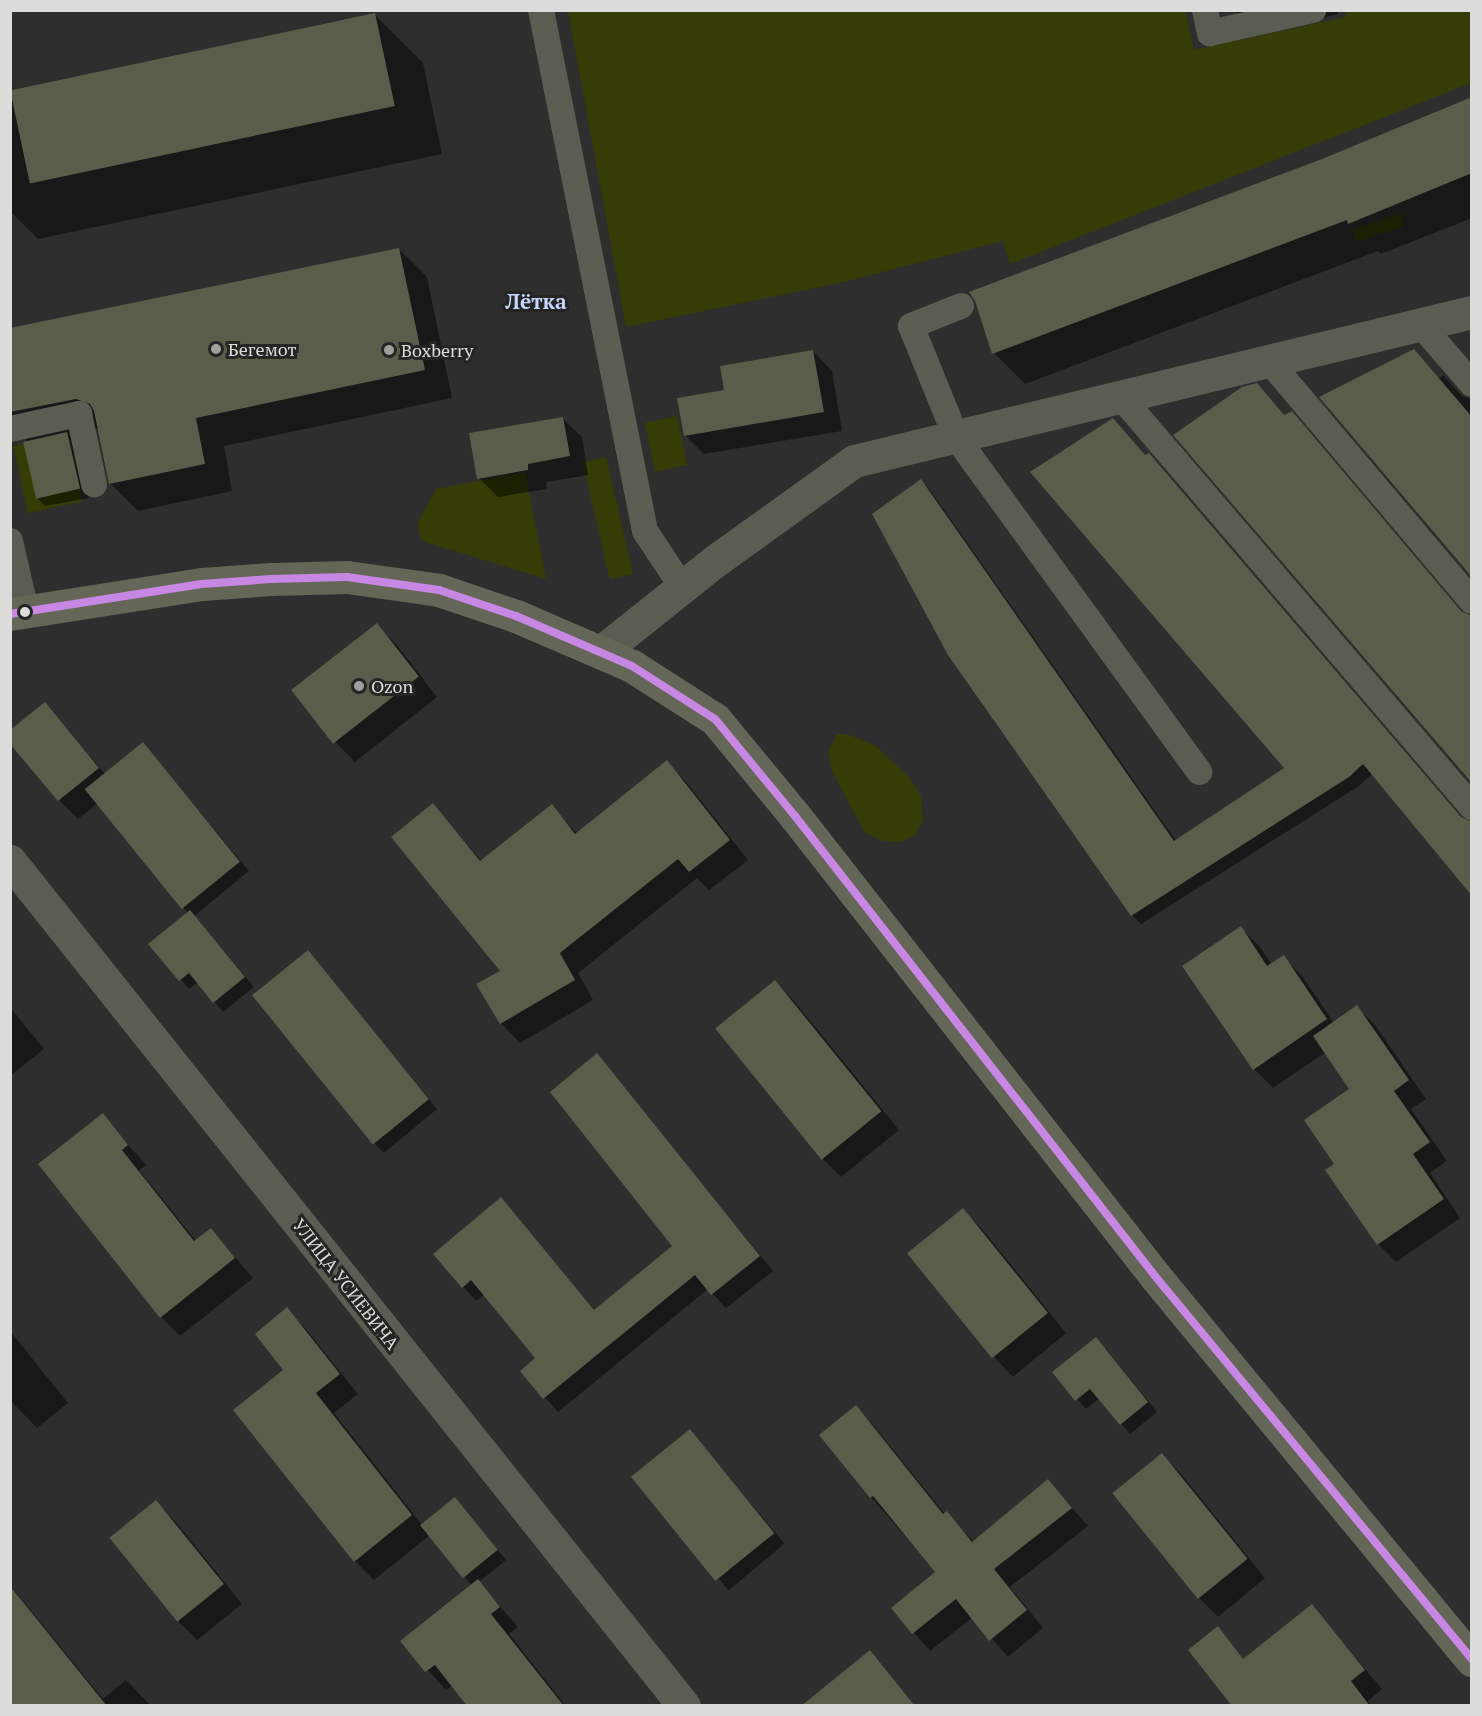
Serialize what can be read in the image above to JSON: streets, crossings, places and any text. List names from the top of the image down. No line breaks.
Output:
{"streets":{"street":["УЛИЦА УСИЕВИЧА"]},"districts":["Лётка"],"places":["Бегемот","Boxberry","Ozon"]}
